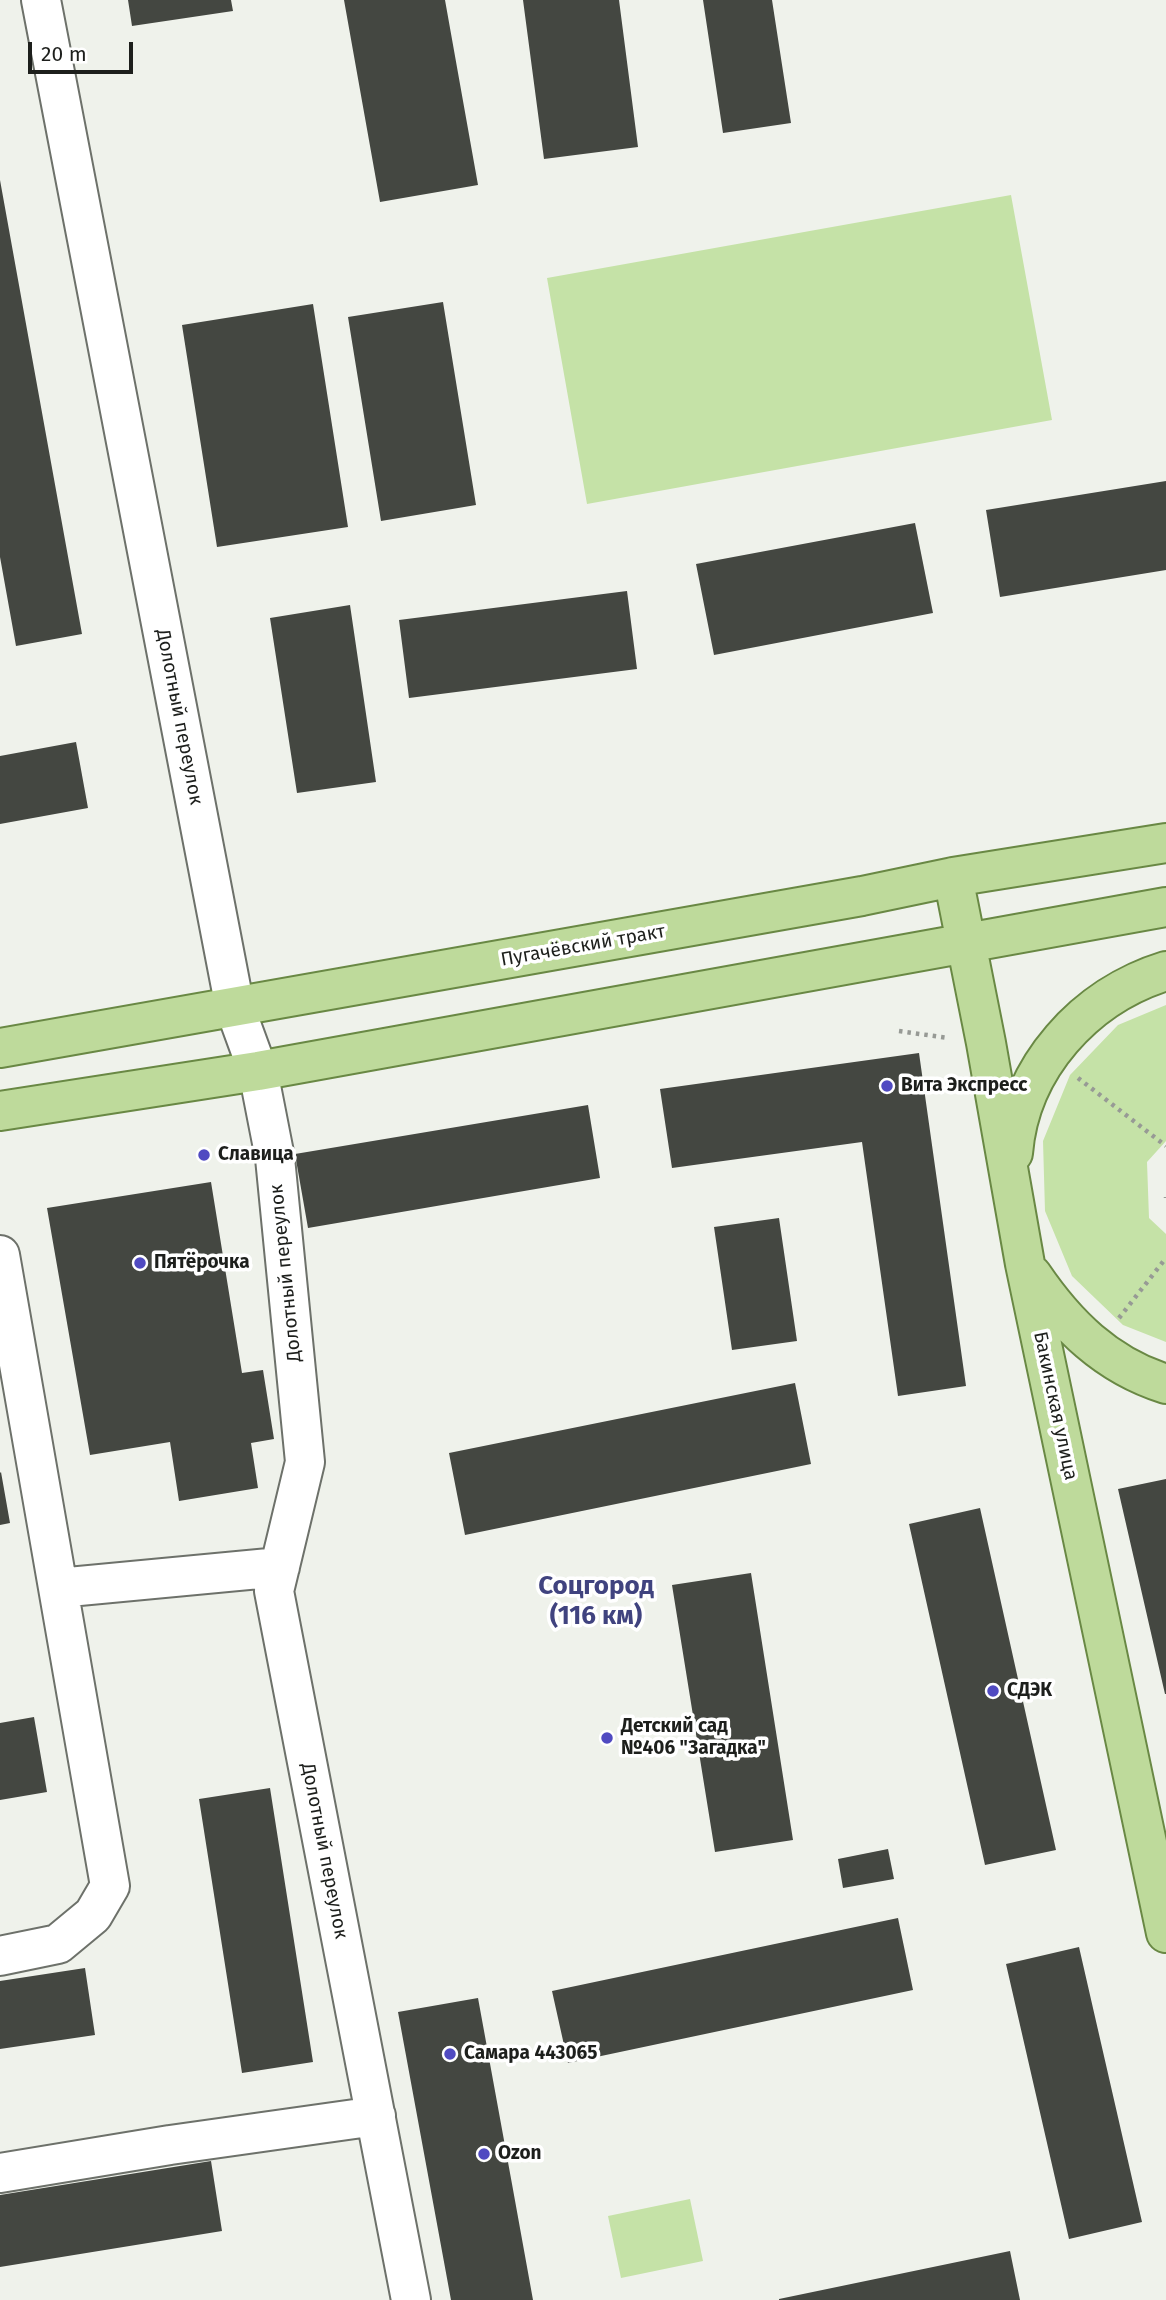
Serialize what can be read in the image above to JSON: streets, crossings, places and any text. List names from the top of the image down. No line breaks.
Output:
{"streets":{"main road":["Пугачёвский тракт","Бакинская улица"],"street":["Долотный переулок"]},"crossings":[["Долотный переулок","Пугачёвский тракт"],["Пугачёвский тракт","Бакинская улица"]],"districts":["Соцгород (116 км)"],"places":["Вита Экспресс","Славица","Пятёрочка","СДЭК","Детский сад №406 \"Загадка\"","Самара 443065","Ozon"],"scale_bar":"20 m"}
